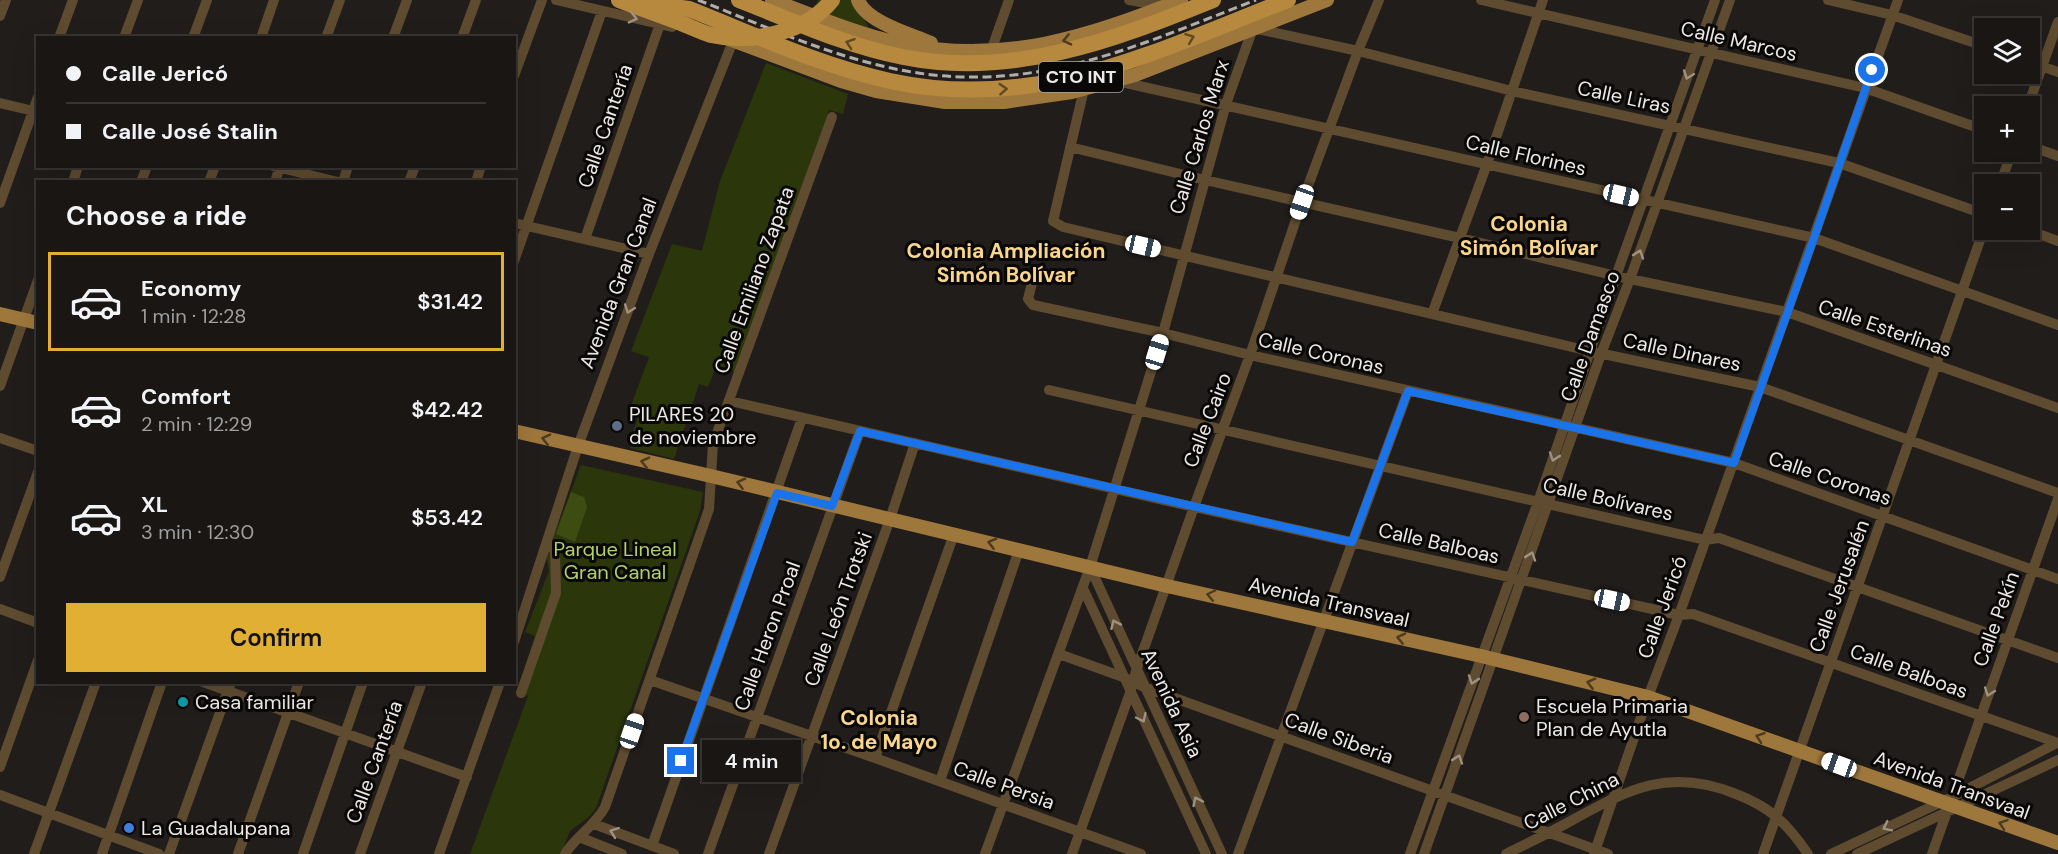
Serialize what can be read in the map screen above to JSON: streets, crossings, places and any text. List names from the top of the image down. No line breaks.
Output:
{"streets":{"highway":["CTO INT"],"main road":["Avenida Transvaal"],"street":["Calle Marcos","Calle Liras","Calle Cantería","Calle Carlos Marx","Calle Florines","Calle Emiliano Zapata","Avenida Gran Canal","Calle Esterlinas","Calle Damasco","Calle Dinares","Calle Coronas","Calle Cairo","Calle Bolívares","Calle Balboas","Calle Jerusalén","Calle Jericó","Calle León Trotski","Calle Pekín","Calle Heron Proal","Avenida Asia","Calle Siberia","Calle Persia","Calle China"]},"crossings":[["Calle Marcos","Calle Damasco"],["Calle Marcos","Calle Jericó"],["CTO INT","Calle Liras"],["CTO INT","Calle Carlos Marx"],["CTO INT","Calle Florines"],["CTO INT","Avenida Gran Canal"],["Calle Liras","Calle Carlos Marx"],["Calle Liras","Calle Damasco"],["Calle Liras","Calle Cairo"],["Calle Liras","Calle Jericó"],["Calle Carlos Marx","Calle Florines"],["Calle Carlos Marx","Calle Esterlinas"],["Calle Carlos Marx","Calle Dinares"],["Calle Carlos Marx","Calle Coronas"],["Calle Carlos Marx","Calle Bolívares"],["Calle Carlos Marx","Calle Balboas"],["Calle Carlos Marx","Avenida Transvaal"],["Calle Carlos Marx","Avenida Asia"],["Calle Carlos Marx","Calle Persia"],["Calle Florines","Calle Damasco"],["Calle Florines","Calle Cairo"],["Calle Florines","Calle Jerusalén"],["Calle Florines","Calle Jericó"],["Calle Emiliano Zapata","Calle Balboas"],["Calle Emiliano Zapata","Avenida Transvaal"],["Calle Emiliano Zapata","Calle Persia"],["Avenida Gran Canal","Avenida Transvaal"],["Calle Esterlinas","Calle Damasco"],["Calle Esterlinas","Calle Dinares"],["Calle Esterlinas","Calle Cairo"],["Calle Esterlinas","Calle Jerusalén"],["Calle Esterlinas","Calle Jericó"],["Calle Damasco","Calle Dinares"],["Calle Damasco","Calle Coronas"],["Calle Damasco","Calle Bolívares"],["Calle Damasco","Calle Balboas"],["Calle Damasco","Avenida Transvaal"],["Calle Damasco","Calle Siberia"],["Calle Dinares","Calle Cairo"],["Calle Dinares","Calle Jerusalén"],["Calle Dinares","Calle Jericó"],["Calle Coronas","Calle Cairo"],["Calle Coronas","Calle Jerusalén"],["Calle Coronas","Calle Jericó"],["Calle Coronas","Calle Pekín"],["Calle Cairo","Calle Bolívares"],["Calle Cairo","Calle Balboas"],["Calle Cairo","Avenida Transvaal"],["Calle Cairo","Avenida Asia"],["Calle Cairo","Calle Persia"],["Calle Bolívares","Calle Jerusalén"],["Calle Bolívares","Calle Jericó"],["Calle Bolívares","Calle Pekín"],["Calle Balboas","Calle Jerusalén"],["Calle Balboas","Calle Jericó"],["Calle Balboas","Calle León Trotski"],["Calle Balboas","Calle Pekín"],["Calle Balboas","Calle Heron Proal"],["Calle Jerusalén","Avenida Transvaal"],["Calle Jerusalén","Calle China"],["Avenida Transvaal","Calle Jericó"],["Avenida Transvaal","Calle León Trotski"],["Avenida Transvaal","Calle Pekín"],["Avenida Transvaal","Calle Heron Proal"],["Avenida Transvaal","Avenida Asia"],["Calle Jericó","Calle Siberia"],["Calle Jericó","Calle China"],["Calle León Trotski","Calle Persia"],["Calle Heron Proal","Calle Persia"],["Avenida Asia","Calle Siberia"],["Calle Siberia","Calle China"]],"one_way":["Avenida Transvaal"],"districts":["Colonia Simón Bolívar","Colonia Ampliación Simón Bolívar","Colonia 1o. de Mayo"],"parks":["Parque Lineal Gran Canal"],"places":["PILARES 20 de noviembre","Casa familiar","Escuela Primaria Plan de Ayutla","La Guadalupana"],"page":{"map_buttons":["+","−"],"banner":["Calle Jericó","Calle José Stalin"],"heading":"Choose a ride","list":[{"name":"Economy","note":"1 min · 12:28","value":"$31.42"},{"name":"Comfort","note":"2 min · 12:29","value":"$42.42"},{"name":"XL","note":"3 min · 12:30","value":"$53.42"}],"buttons":"Confirm","bubble":"4 min"}}
